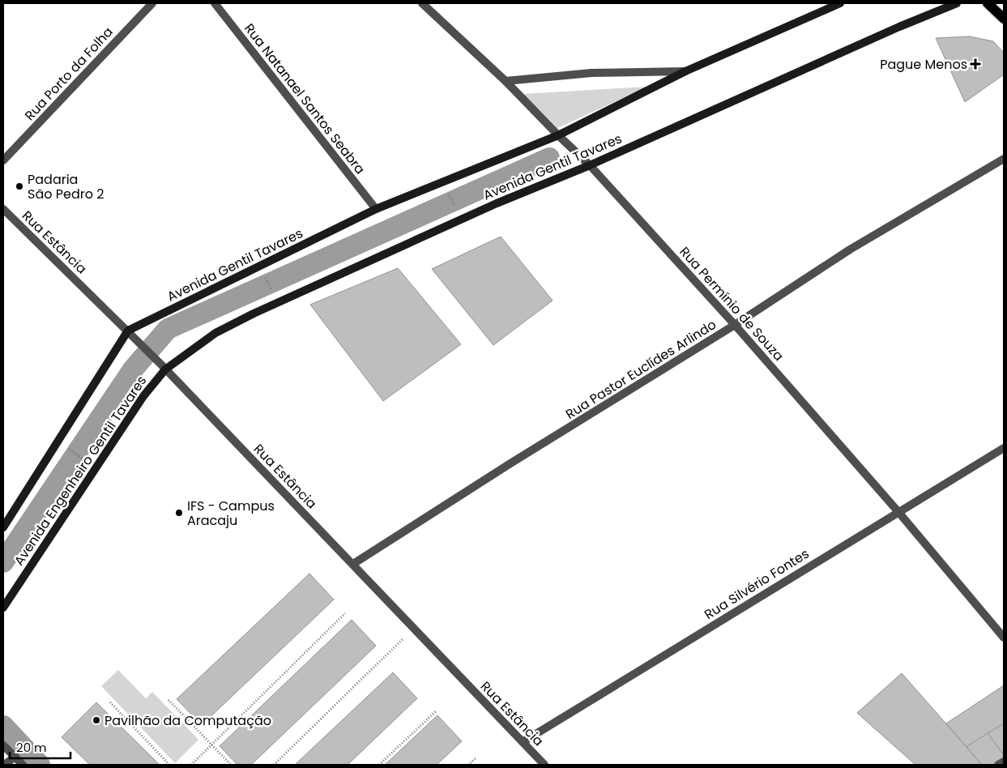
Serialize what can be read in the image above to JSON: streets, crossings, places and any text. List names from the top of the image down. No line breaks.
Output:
{"streets":{"main road":["Avenida Gentil Tavares","Avenida Engenheiro Gentil Tavares"],"street":["Rua Porto da Folha","Rua Natanael Santos Seabra","Rua Estância","Rua Permínio de Souza","Rua Pastor Euclídes Arlindo","Rua Silvério Fontes"]},"crossings":[["Rua Natanael Santos Seabra","Avenida Gentil Tavares"],["Avenida Gentil Tavares","Rua Estância"],["Avenida Gentil Tavares","Rua Permínio de Souza"],["Avenida Gentil Tavares","Avenida Engenheiro Gentil Tavares"],["Rua Estância","Rua Pastor Euclídes Arlindo"],["Rua Estância","Avenida Engenheiro Gentil Tavares"],["Rua Estância","Rua Silvério Fontes"],["Rua Permínio de Souza","Rua Pastor Euclídes Arlindo"],["Rua Permínio de Souza","Rua Silvério Fontes"]],"places":{"health":["Pague Menos"],"other":["Padaria São Pedro 2","IFS - Campus Aracaju","Pavilhão da Computação"]},"scale_bar":"20 m"}
